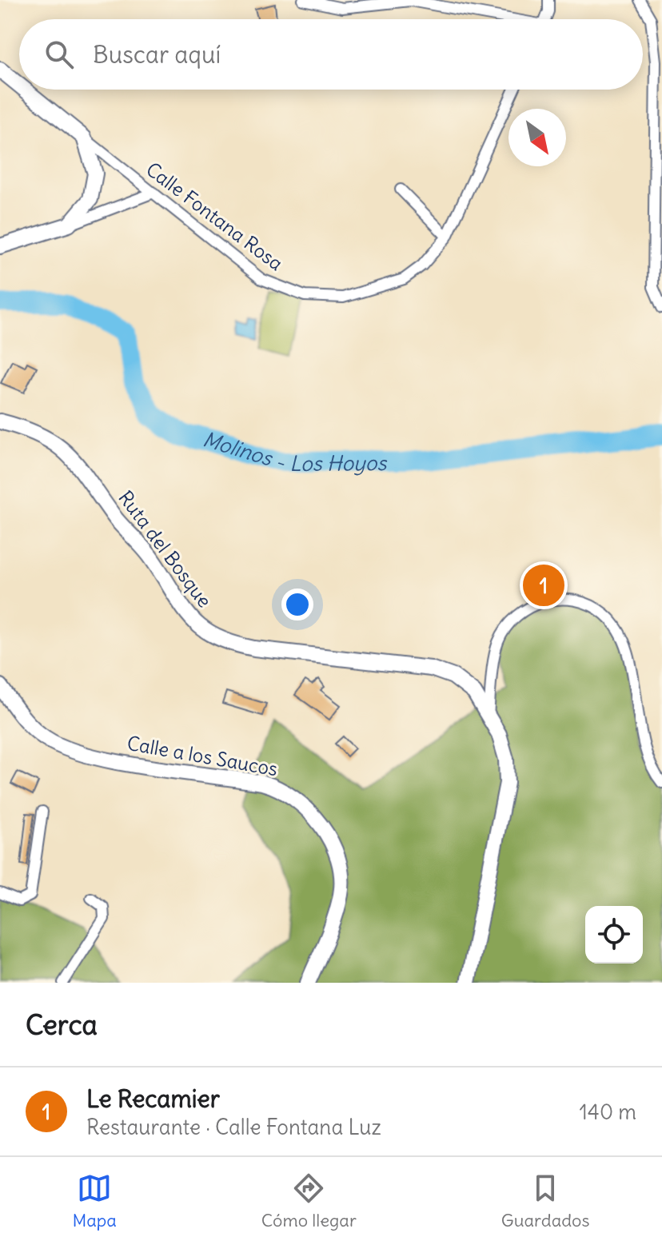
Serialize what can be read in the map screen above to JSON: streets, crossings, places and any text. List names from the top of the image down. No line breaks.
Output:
{"streets":{"street":["Calle Fontana Rosa","Ruta del Bosque","Calle a los Saucos"]},"water":["Molinos - Los Hoyos"],"north":"bottom right","page":{"search":"Buscar aquí","pins":"1","heading":"Cerca","list":[{"mark":"1","name":"Le Recamier","note":"Restaurante · Calle Fontana Luz","value":"140 m"}],"nav":["Mapa","Cómo llegar","Guardados"]}}
